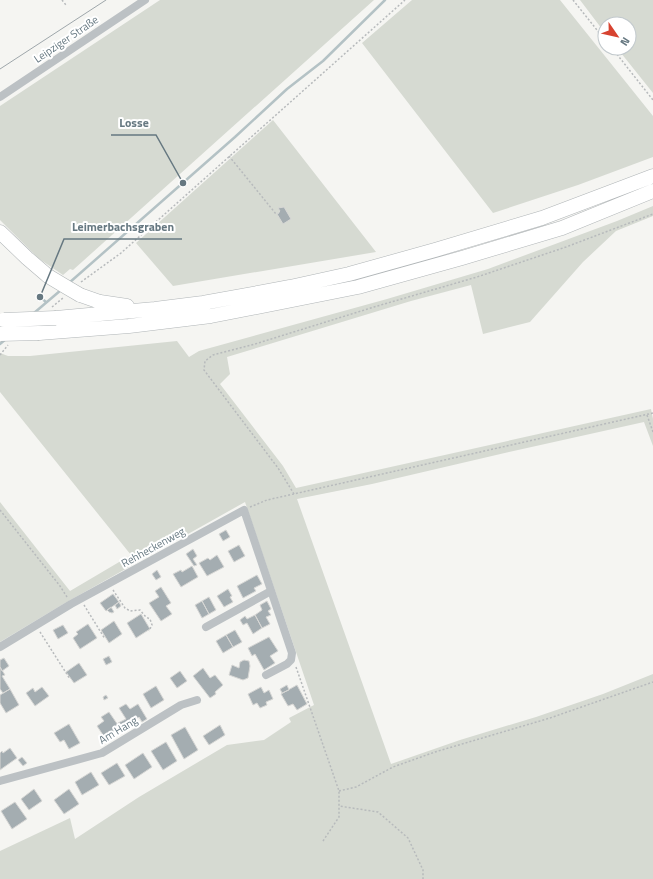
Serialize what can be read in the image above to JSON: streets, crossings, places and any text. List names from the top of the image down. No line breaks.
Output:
{"streets":{"street":["Leipziger Straße","Rehheckenweg","Am Hang"]},"places":["Losse","Leimerbachsgraben"],"north":"bottom right"}
